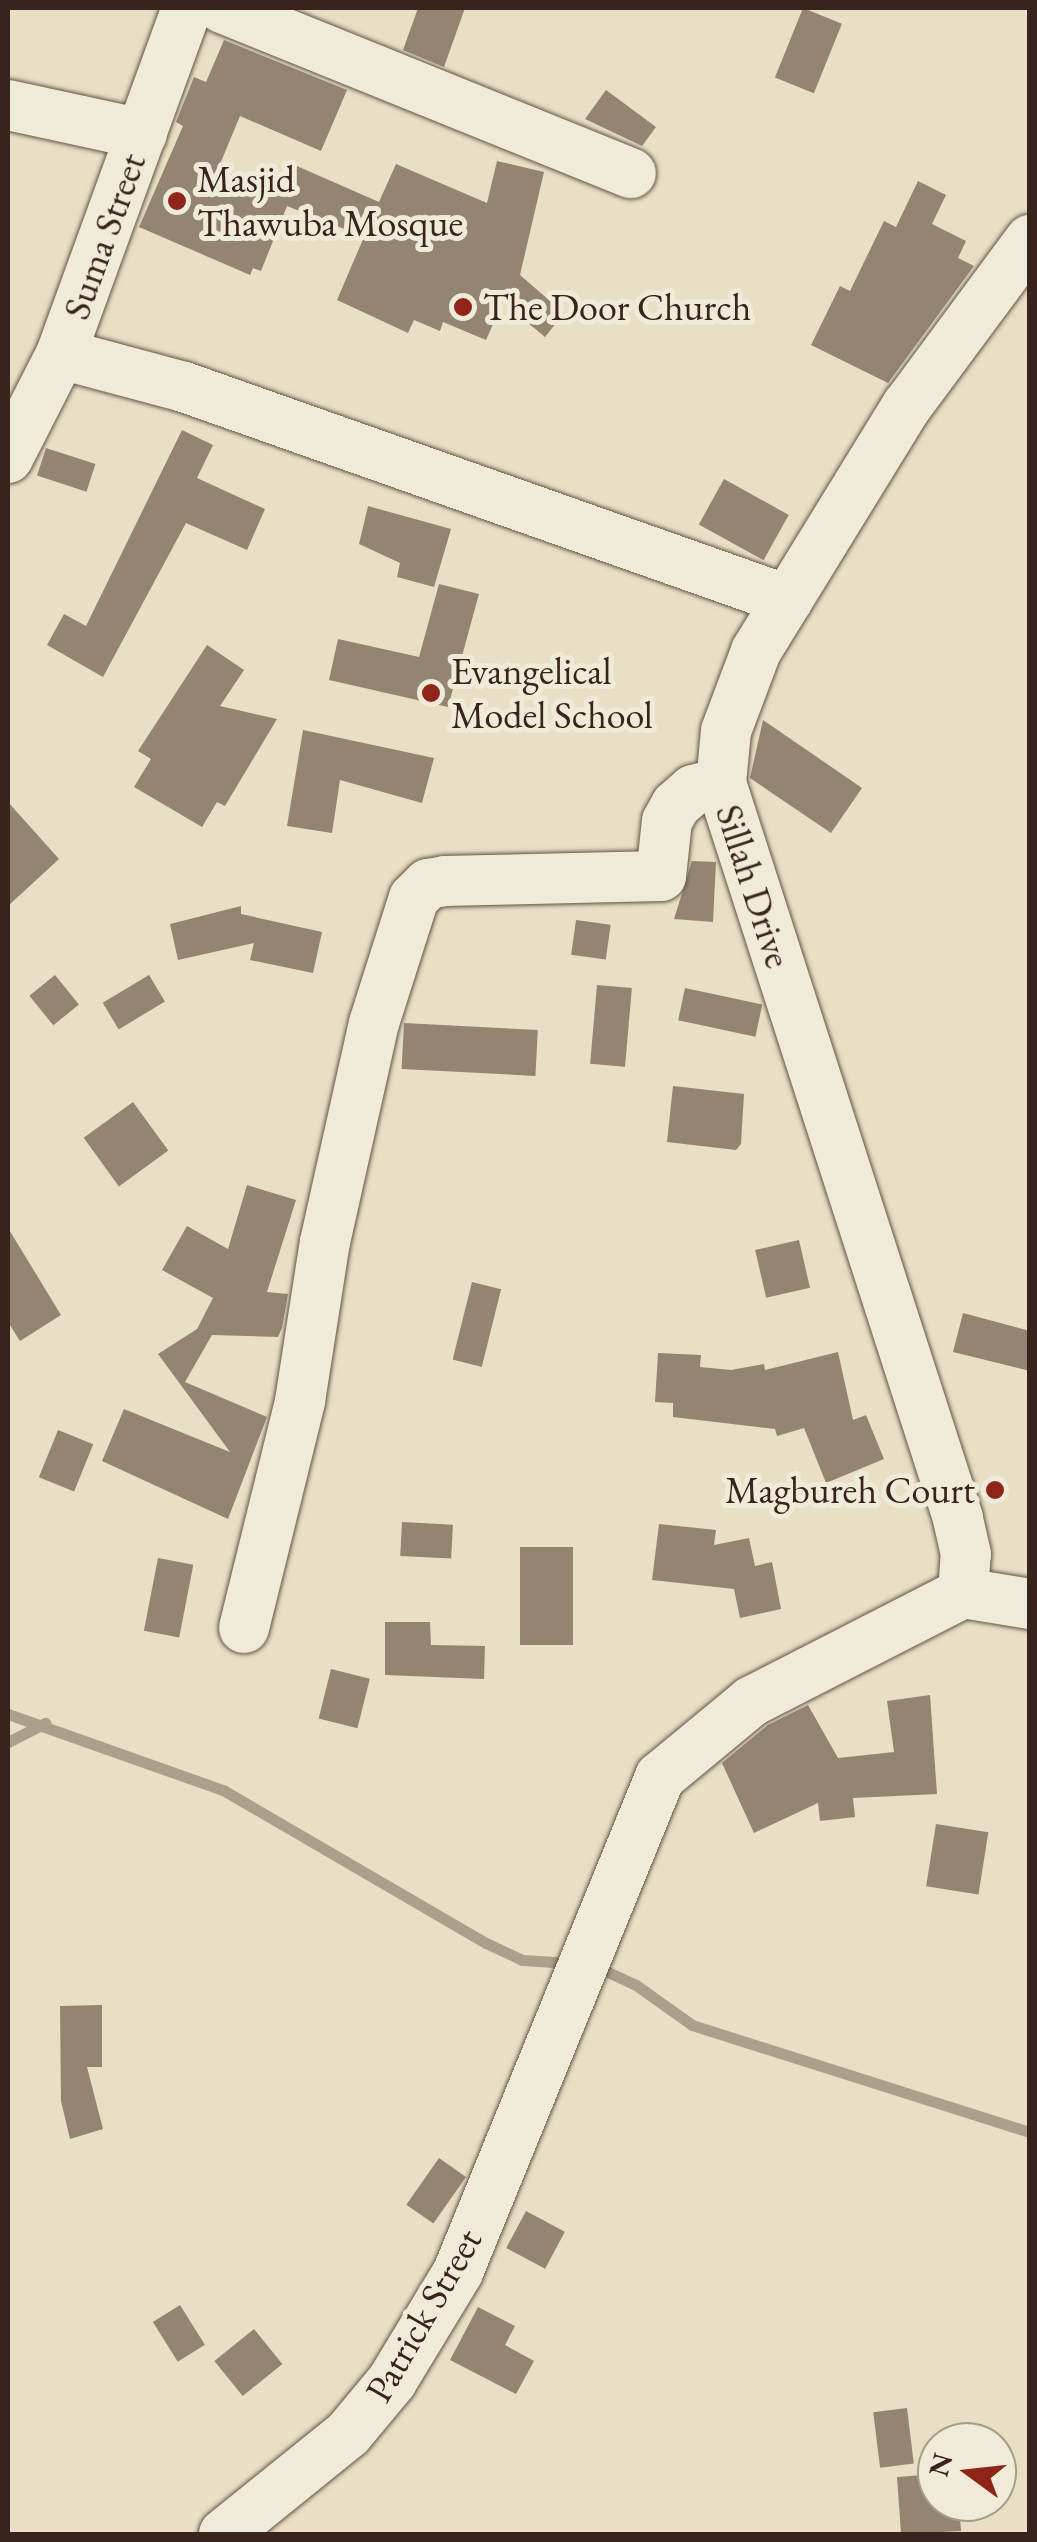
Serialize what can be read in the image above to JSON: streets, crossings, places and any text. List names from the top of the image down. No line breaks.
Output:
{"streets":{"street":["Suma Street","Sillah Drive","Patrick Street"]},"crossings":[["Sillah Drive","Patrick Street"]],"places":["Masjid Thawuba Mosque","The Door Church","Evangelical Model School","Magbureh Court"],"north":"left"}
